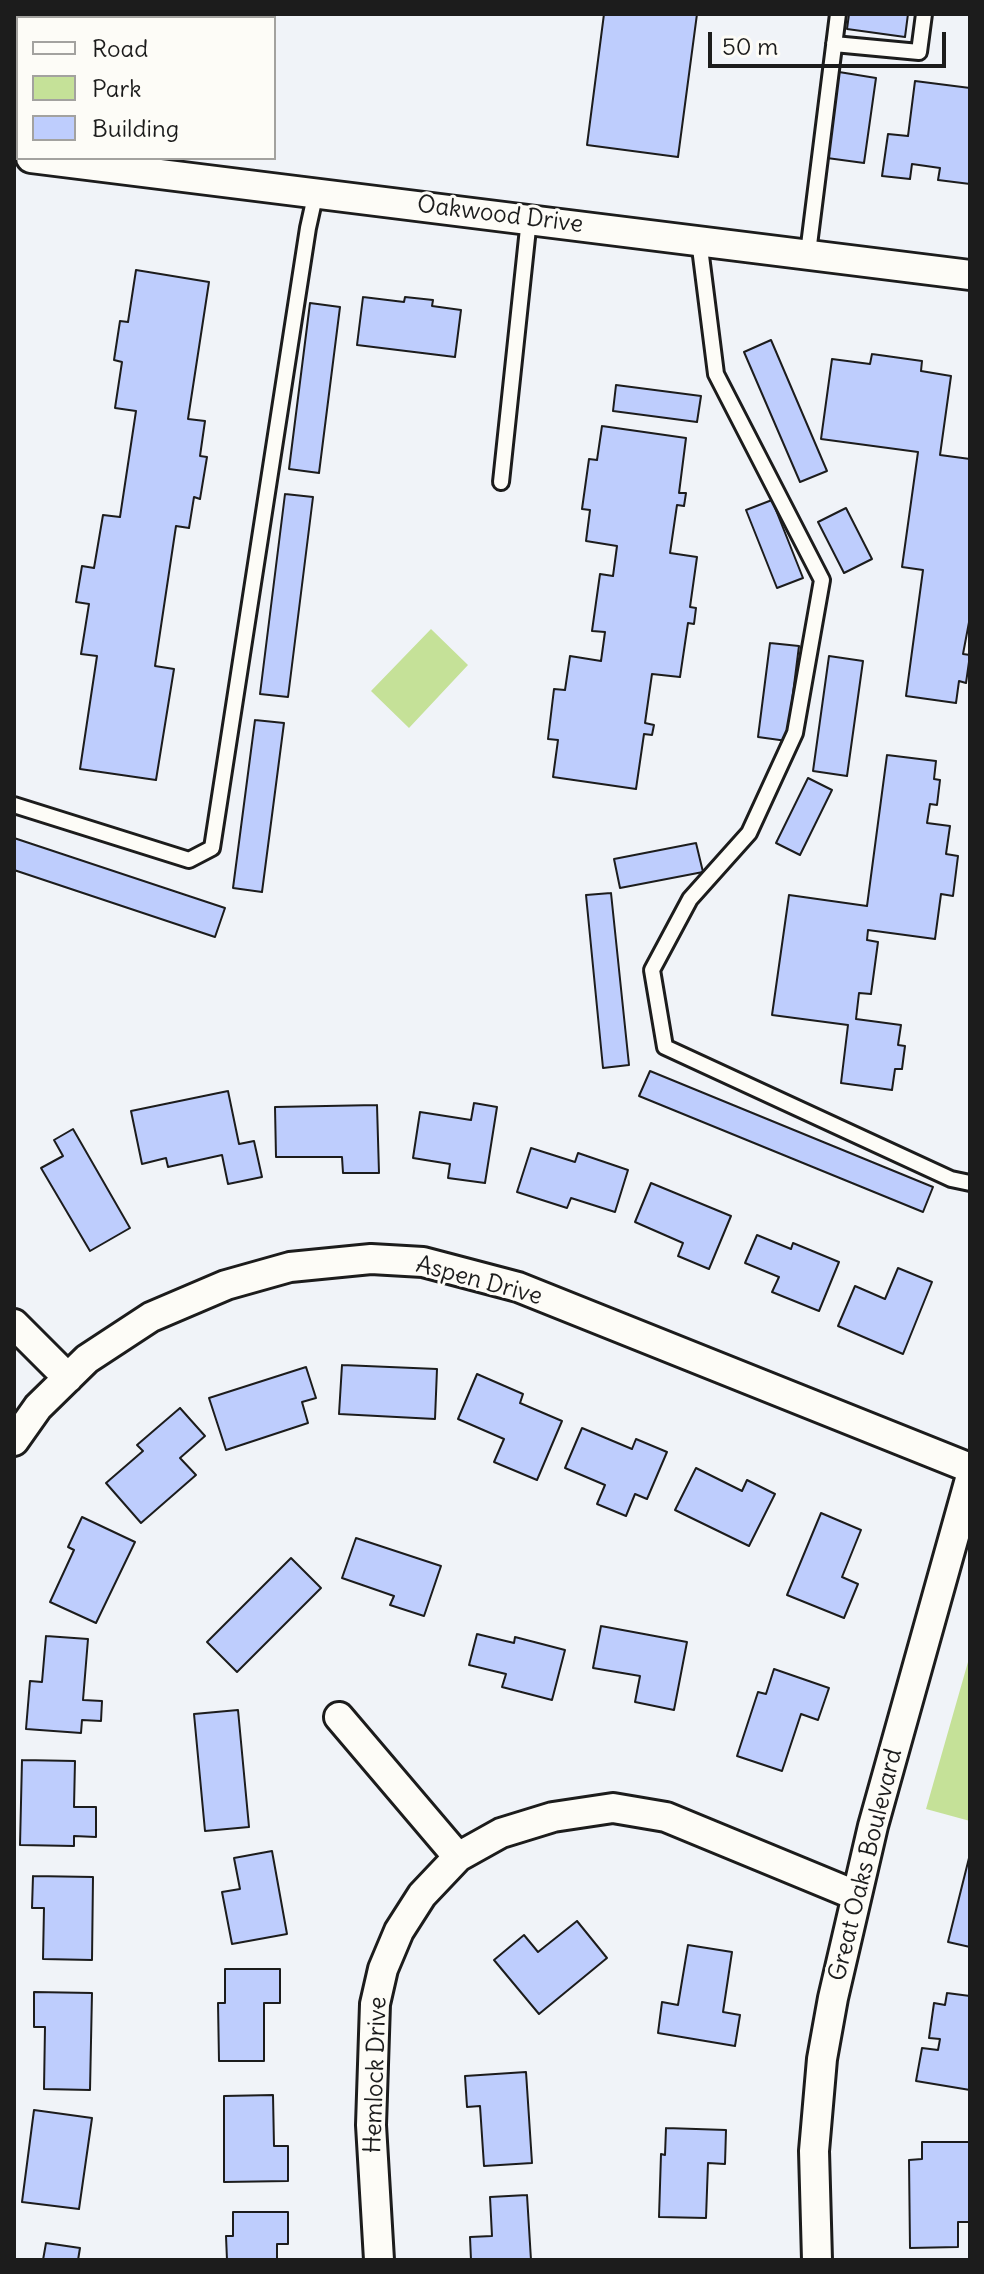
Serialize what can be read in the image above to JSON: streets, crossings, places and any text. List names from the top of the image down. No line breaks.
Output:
{"streets":{"street":["Oakwood Drive","Aspen Drive","Great Oaks Boulevard","Hemlock Drive"]},"crossings":[["Great Oaks Boulevard","Hemlock Drive"]],"legend":["Road","Park","Building"],"scale_bar":"50 m"}
